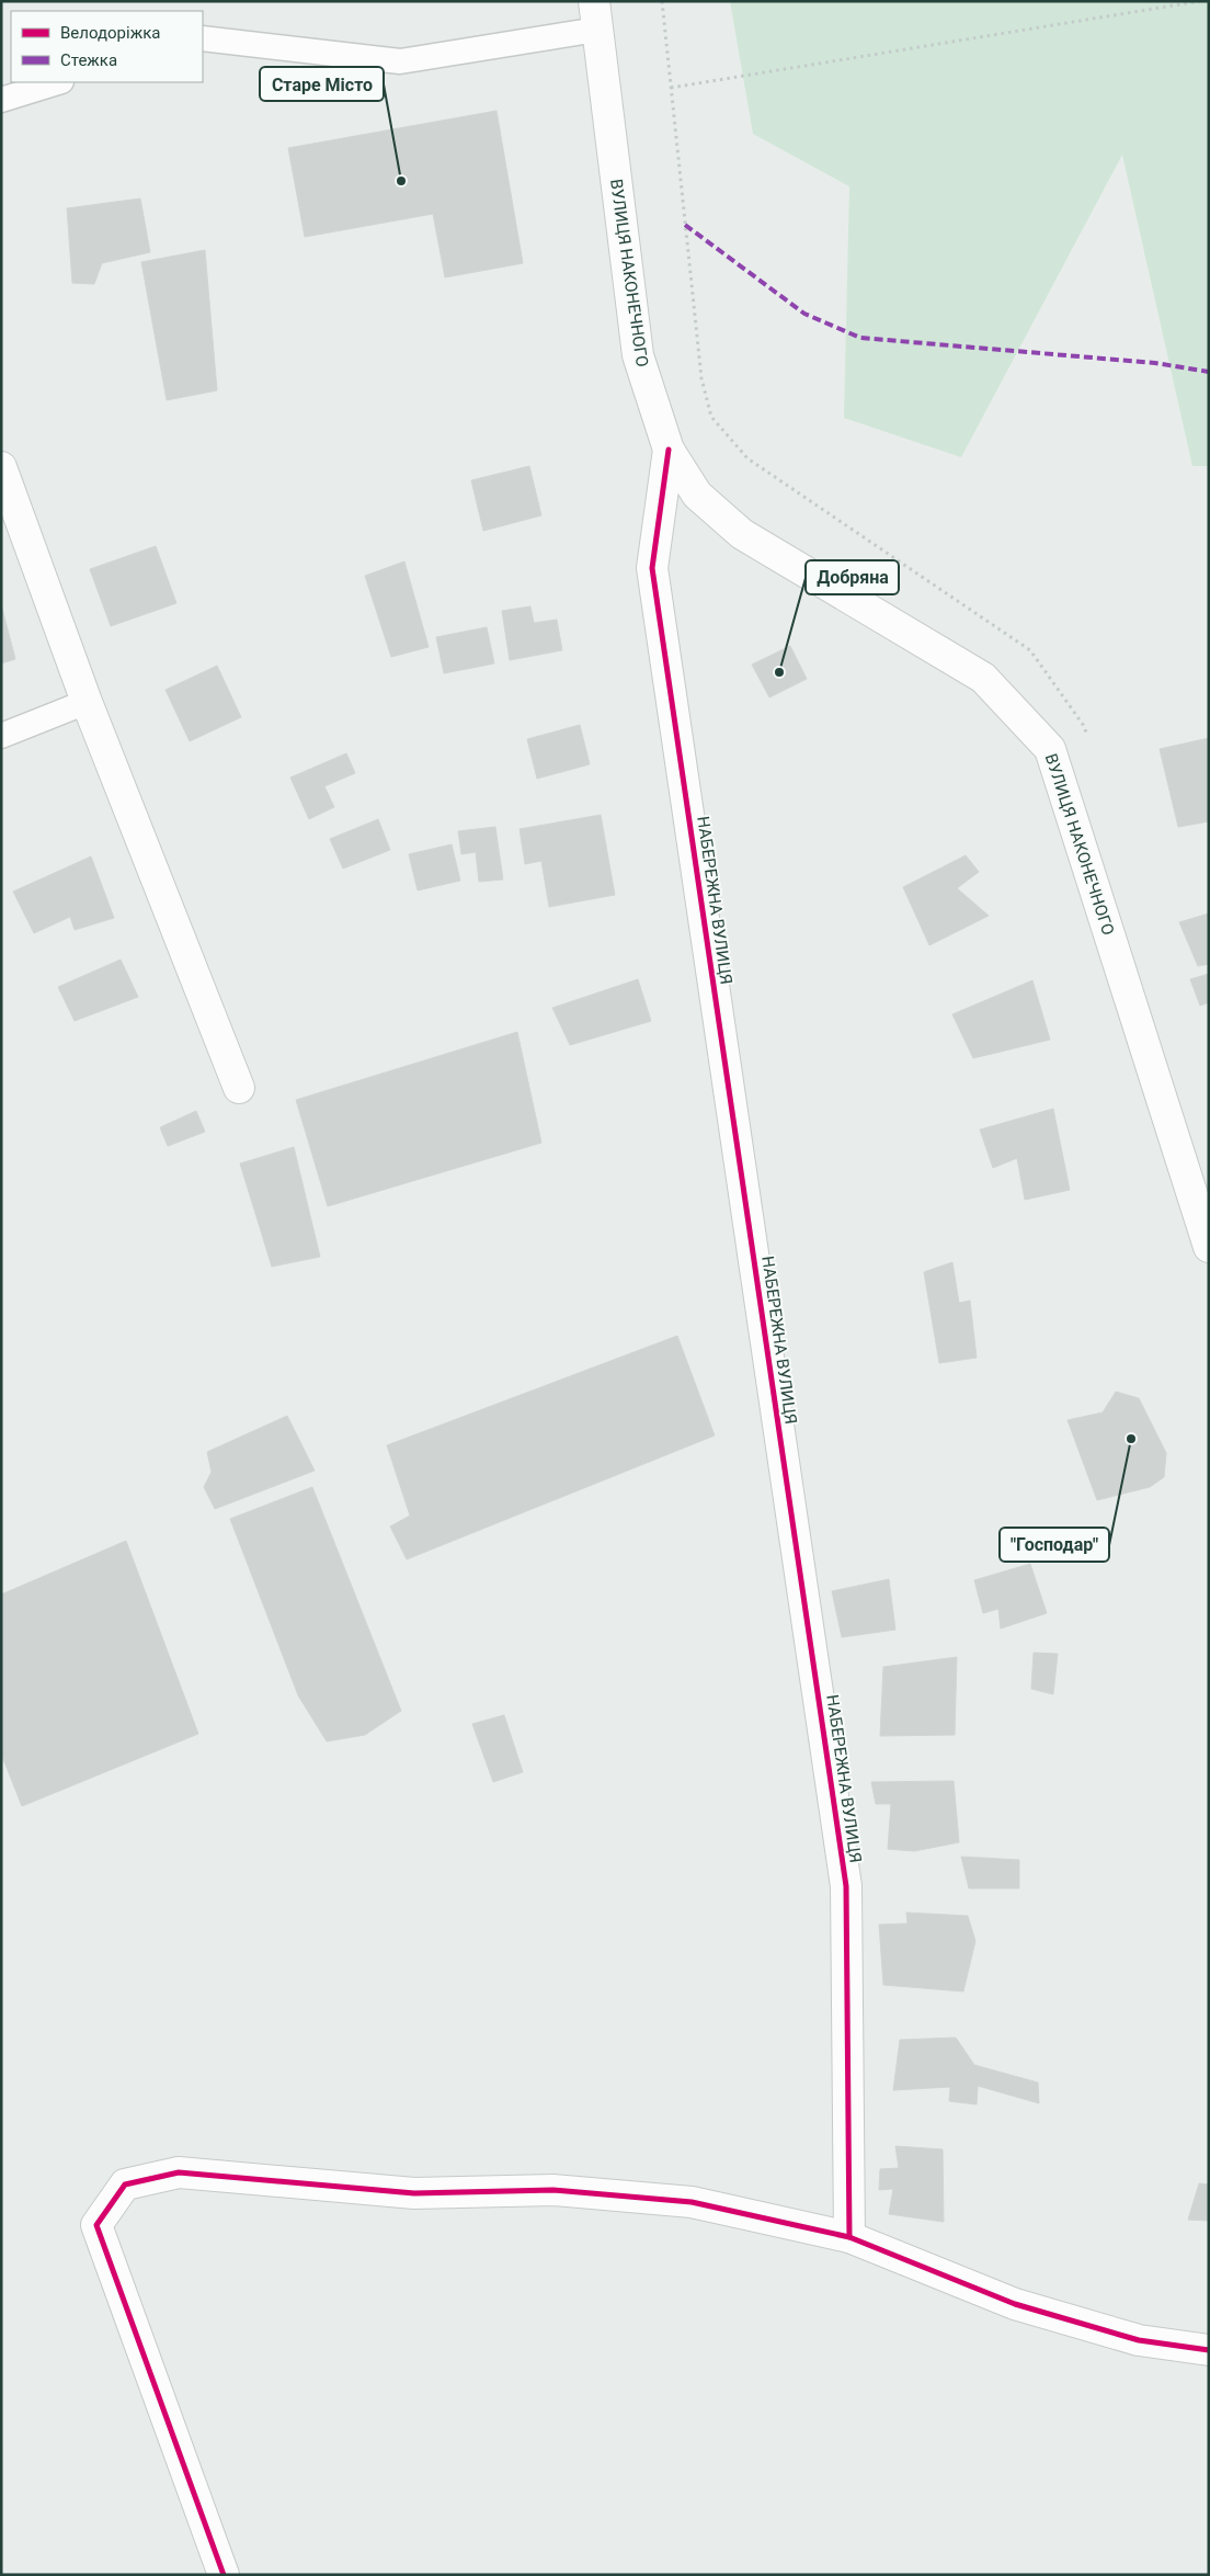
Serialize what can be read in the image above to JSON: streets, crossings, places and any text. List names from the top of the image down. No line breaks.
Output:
{"streets":{"street":["ВУЛИЦЯ НАКОНЕЧНОГО","НАБЕРЕЖНА ВУЛИЦЯ"]},"crossings":[["ВУЛИЦЯ НАКОНЕЧНОГО","НАБЕРЕЖНА ВУЛИЦЯ"]],"places":["Старе Місто","Добряна","\"Господар\""],"legend":["Велодоріжка","Стежка"]}
